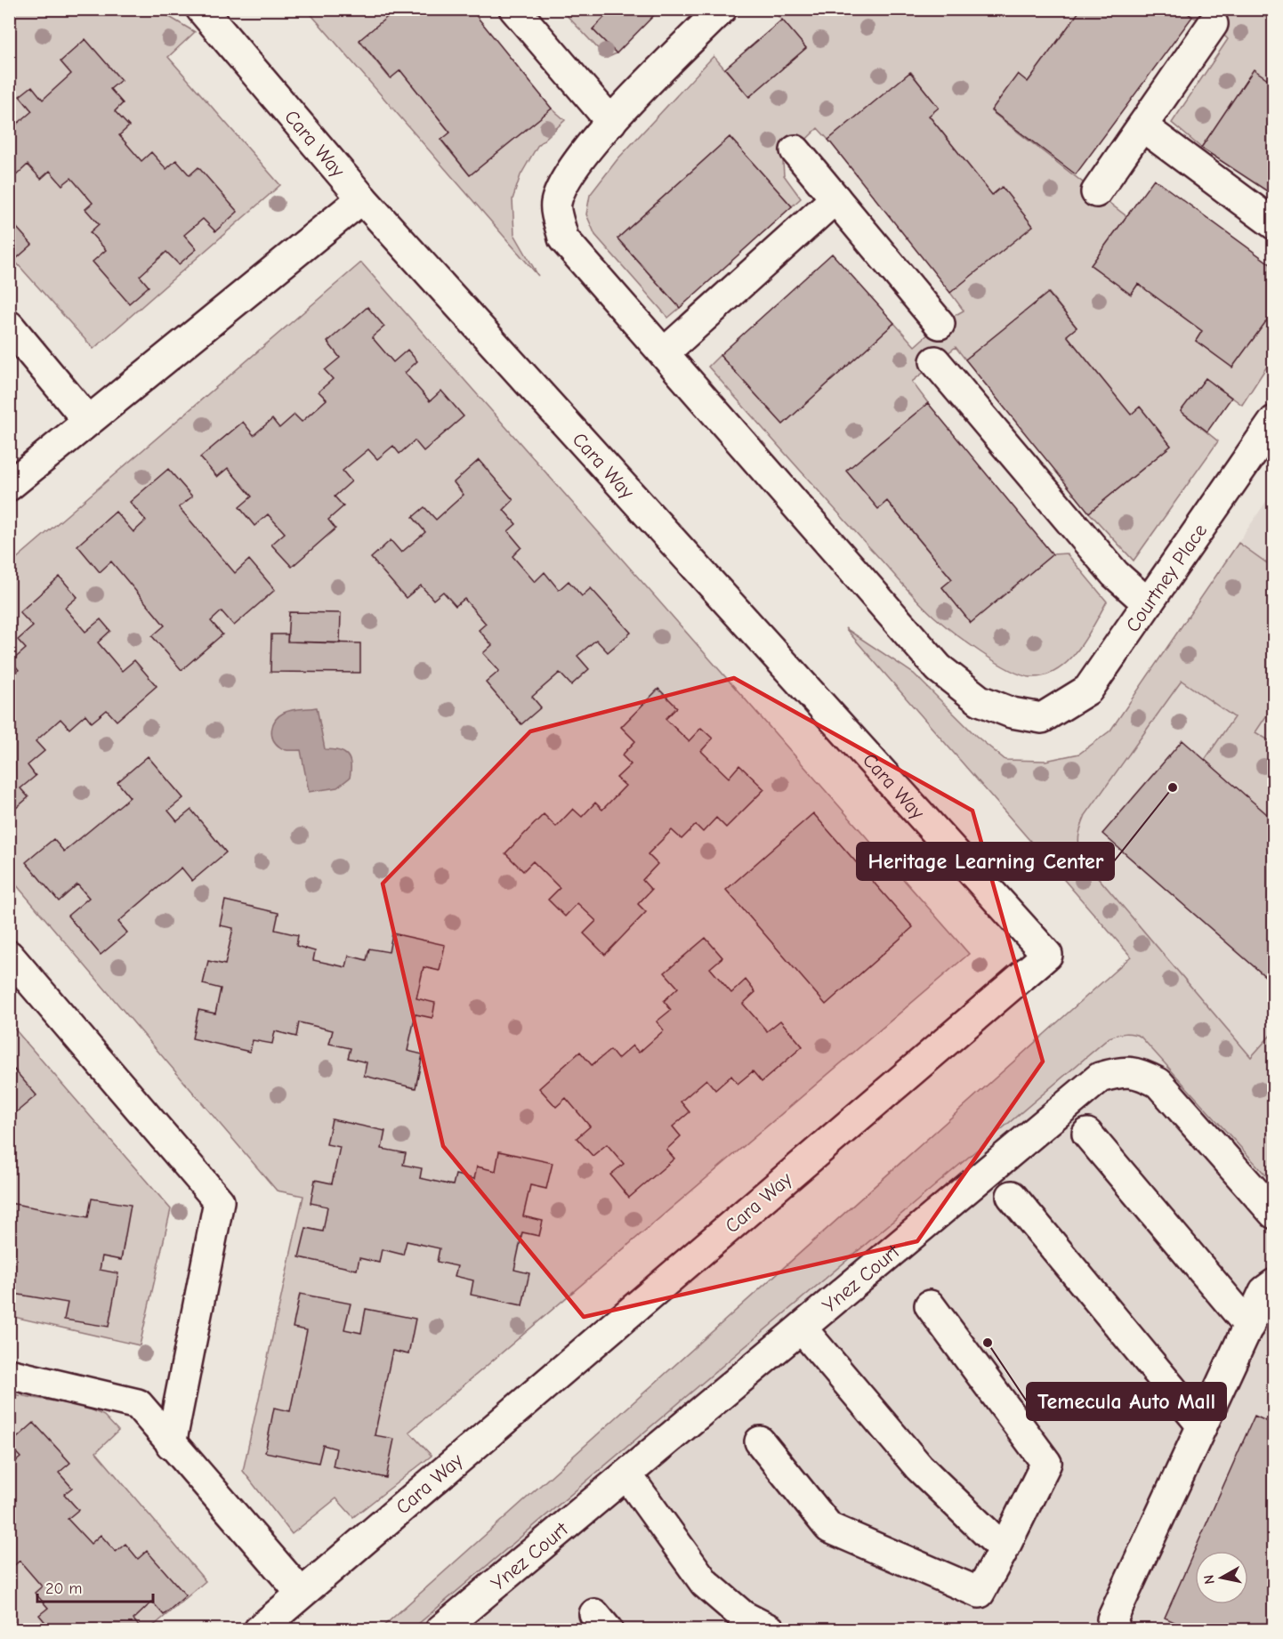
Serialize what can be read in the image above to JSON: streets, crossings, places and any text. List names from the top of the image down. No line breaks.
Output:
{"streets":{"street":["Cara Way","Courtney Place","Ynez Court"]},"places":["Heritage Learning Center","Temecula Auto Mall"],"scale_bar":"20 m","north":"left"}
